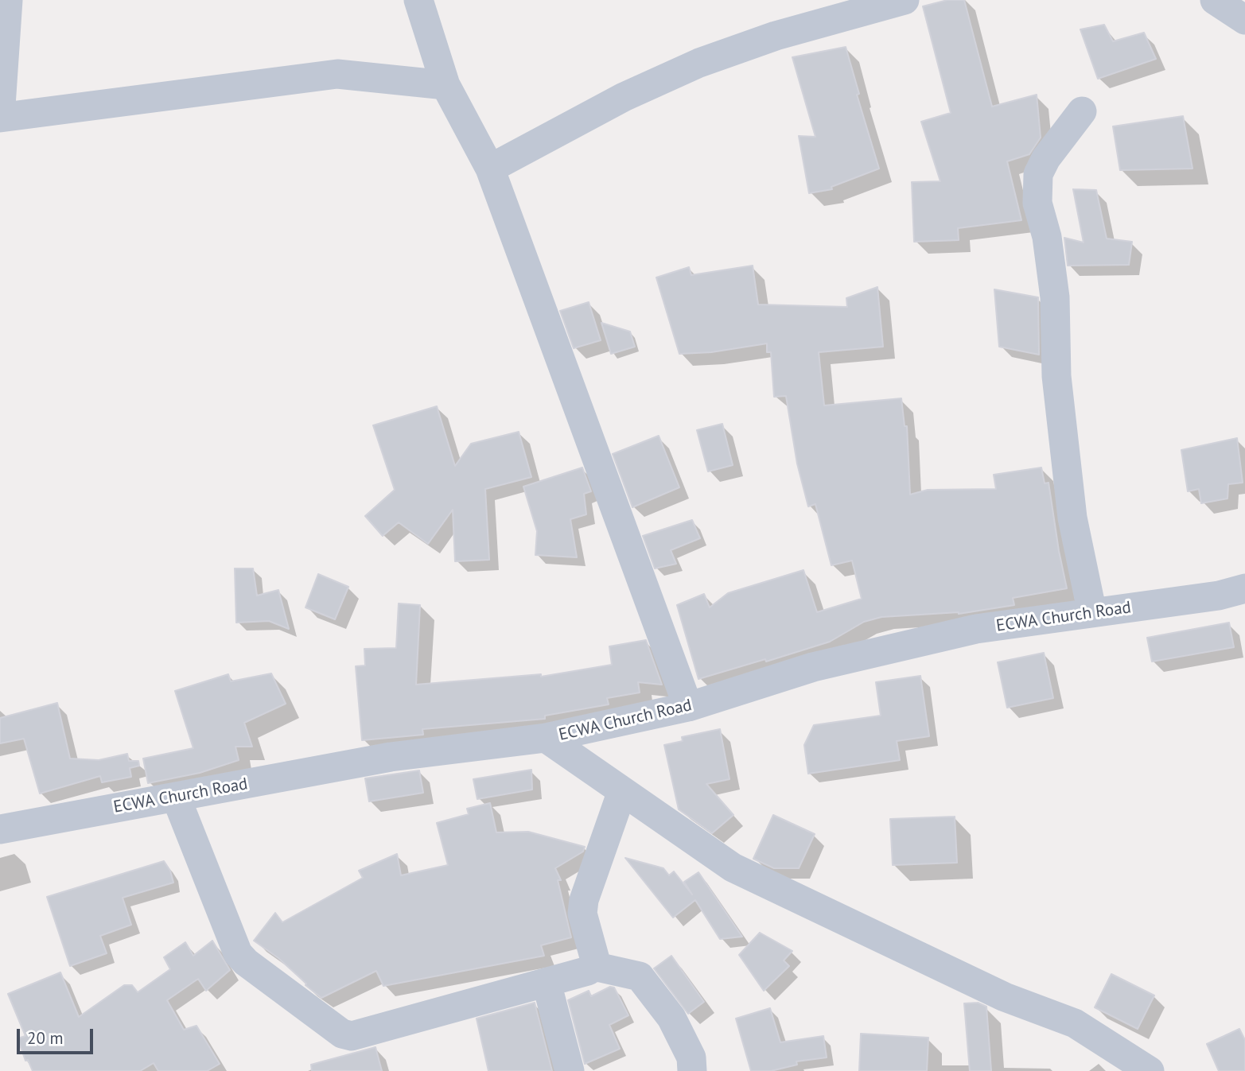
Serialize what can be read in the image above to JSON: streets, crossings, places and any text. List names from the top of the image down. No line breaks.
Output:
{"streets":{"street":["ECWA Church Road"]},"scale_bar":"20 m"}
